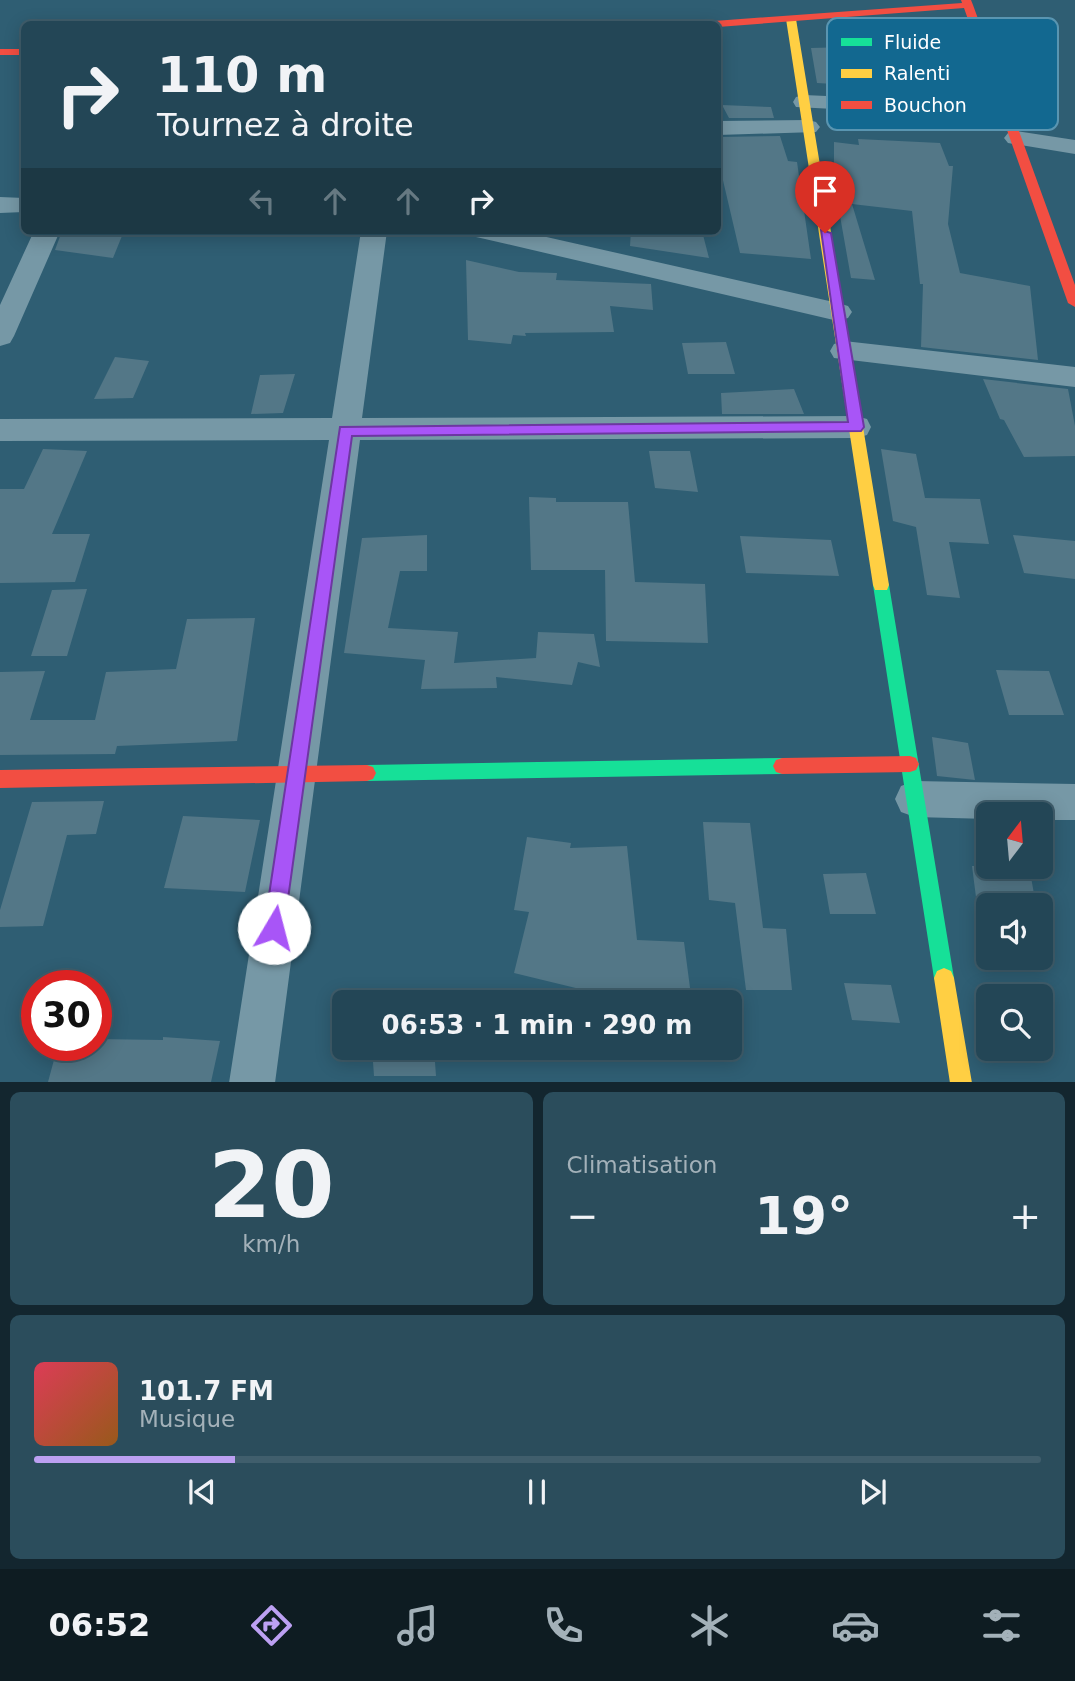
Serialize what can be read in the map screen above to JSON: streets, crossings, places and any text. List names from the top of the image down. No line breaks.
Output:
{"legend":["Fluide","Ralenti","Bouchon"],"north":"top","page":{"turn":["110 m","Tournez à droite"],"limit":"30","trip":"06:53 · 1 min · 290 m","tile":[["20","km/h"],"Climatisation"],"heat":["−","19°","+"],"song":["101.7 FM","Musique"],"tabs":"06:52"}}
